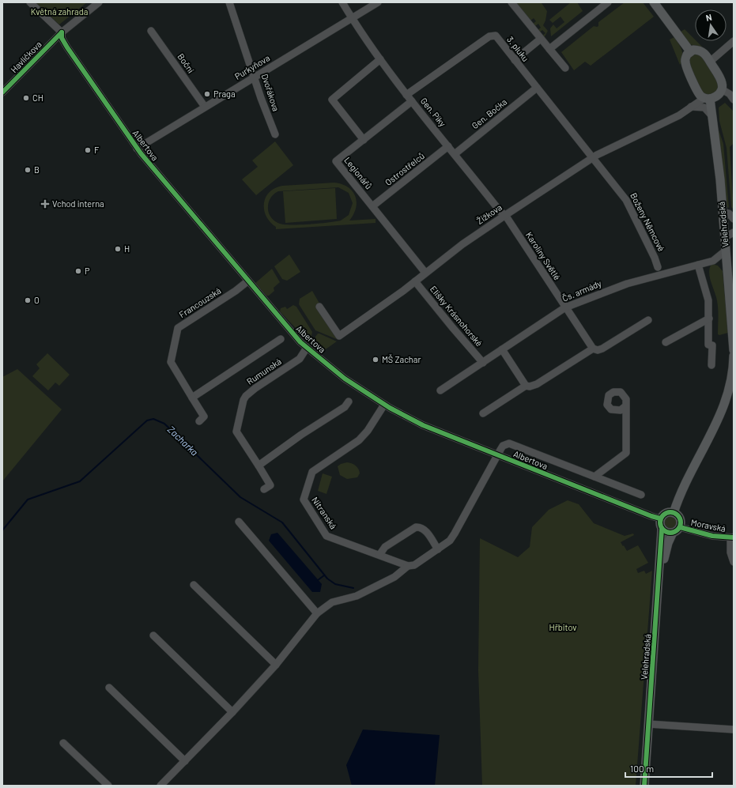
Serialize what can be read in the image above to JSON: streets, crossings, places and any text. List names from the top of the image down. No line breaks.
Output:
{"streets":{"main road":["Velehradská"],"street":["3. pluku","Havlíčkova","Boční","Purkyňova","Dvořákova","Gen. Píky","Gen. Bočka","Albertova","Ostrostřelců","Legionářů","Žižkova","Boženy Němcové","Karolíny Světlé","Čs. armády","Francouzská","Elišky Krásnohorské","Rumunská","Nitranská","Moravská"]},"crossings":[["3. pluku","Gen. Píky"],["3. pluku","Gen. Bočka"],["3. pluku","Žižkova"],["3. pluku","Boženy Němcové"],["Havlíčkova","Albertova"],["Boční","Purkyňova"],["Purkyňova","Dvořákova"],["Purkyňova","Gen. Píky"],["Purkyňova","Albertova"],["Gen. Píky","Gen. Bočka"],["Gen. Píky","Ostrostřelců"],["Gen. Píky","Legionářů"],["Gen. Píky","Žižkova"],["Gen. Píky","Karolíny Světlé"],["Albertova","Velehradská"],["Albertova","Francouzská"],["Albertova","Rumunská"],["Albertova","Nitranská"],["Albertova","Moravská"],["Ostrostřelců","Legionářů"],["Legionářů","Žižkova"],["Žižkova","Boženy Němcové"],["Žižkova","Velehradská"],["Žižkova","Karolíny Světlé"],["Žižkova","Elišky Krásnohorské"],["Velehradská","Moravská"],["Karolíny Světlé","Čs. armády"],["Čs. armády","Elišky Krásnohorské"]],"water":["Zacharka"],"parks":["Květná zahrada","Hřbitov"],"places":{"other":["Praga","CH","F","B","H","P","O","MŠ Zachar"],"health":["Vchod interna"]},"scale_bar":"100 m","north":"top"}
